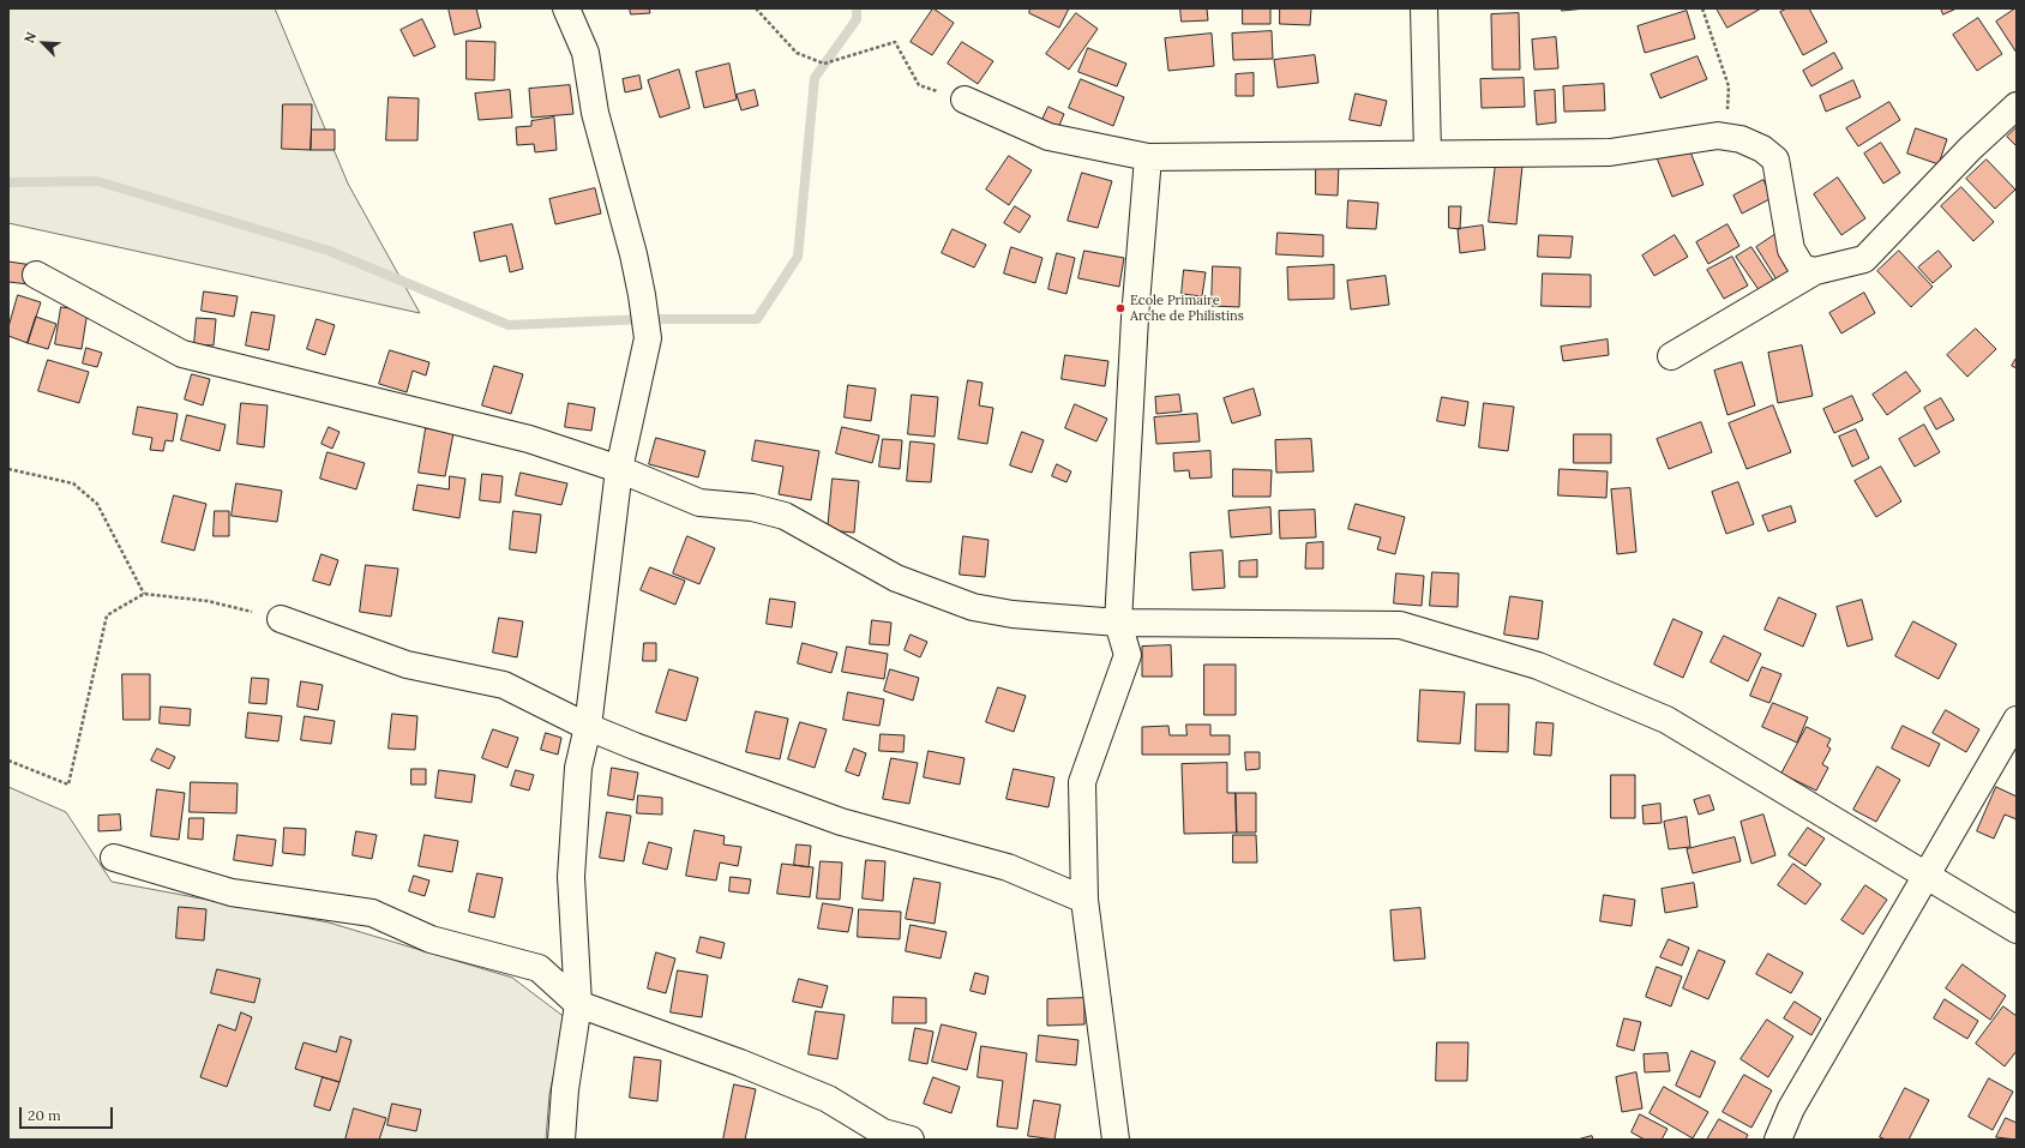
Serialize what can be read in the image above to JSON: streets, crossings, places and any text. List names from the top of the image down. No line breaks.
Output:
{"places":["Ecole Primaire Arche de Philistins"],"scale_bar":"20 m","north":"top left"}
